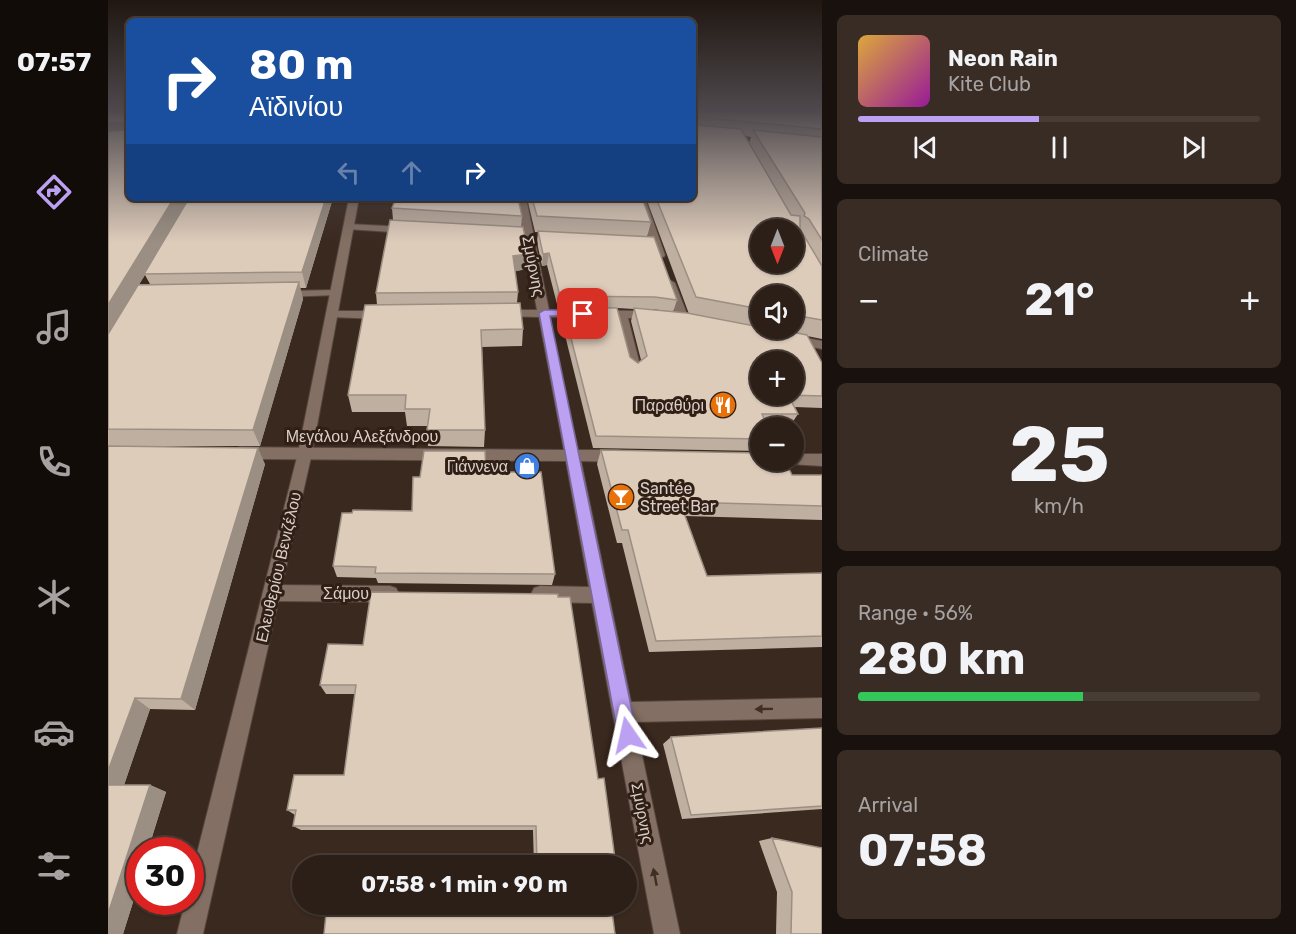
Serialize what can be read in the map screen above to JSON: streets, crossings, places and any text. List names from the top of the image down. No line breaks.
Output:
{"streets":{"street":["Σμύρνης","Μεγάλου Αλεξάνδρου","Ελευθερίου Βενιζέλου","Σάμου"]},"crossings":[["Σμύρνης","Μεγάλου Αλεξάνδρου"],["Μεγάλου Αλεξάνδρου","Ελευθερίου Βενιζέλου"],["Ελευθερίου Βενιζέλου","Σάμου"]],"places":{"restaurant":["Παραθύρι"],"shop":["Γιάννενα"],"bar":["Santée Street Bar"]},"north":"bottom","page":{"tabs":"07:57","turn":["80 m","Αϊδινίου"],"song":["Neon Rain","Kite Club"],"tile":["Climate",["25","km/h"],["Range · 56%","280 km"],["Arrival","07:58"]],"map_buttons":["+","−"],"heat":["−","21°","+"],"limit":"30","trip":"07:58 · 1 min · 90 m"}}
